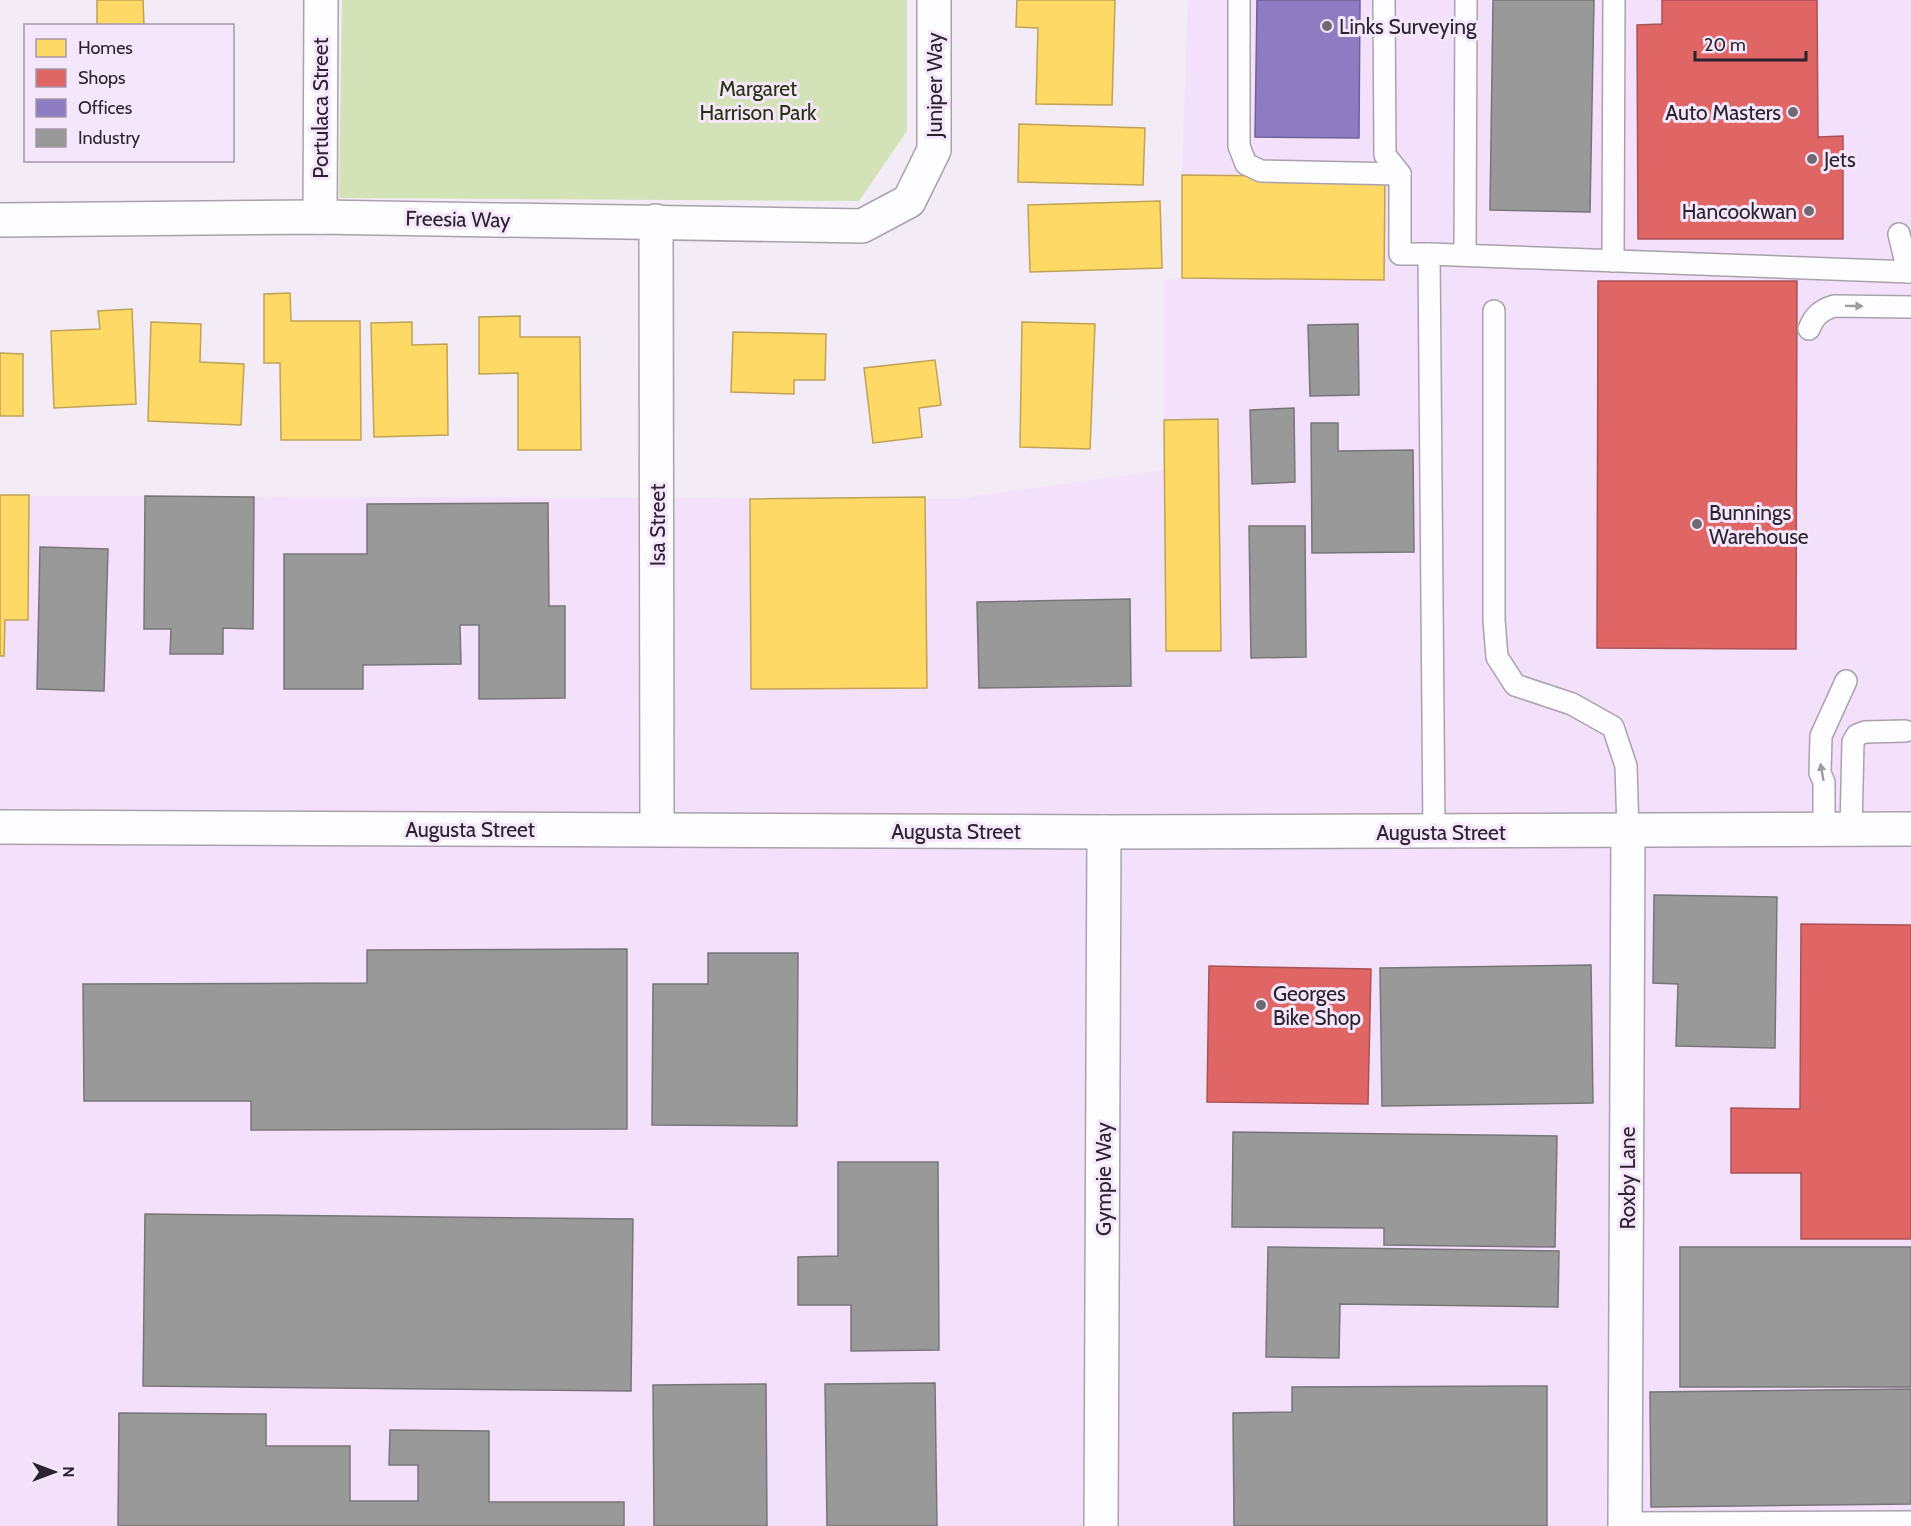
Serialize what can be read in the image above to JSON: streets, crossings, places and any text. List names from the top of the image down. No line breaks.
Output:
{"streets":{"street":["Juniper Way","Portulaca Street","Freesia Way","Isa Street","Augusta Street","Roxby Lane","Gympie Way"]},"crossings":[["Juniper Way","Freesia Way"],["Portulaca Street","Freesia Way"],["Freesia Way","Isa Street"],["Isa Street","Augusta Street"],["Augusta Street","Roxby Lane"],["Augusta Street","Gympie Way"]],"parks":["Margaret Harrison Park"],"places":["Links Surveying","Auto Masters","Jets","Hancookwan","Bunnings Warehouse","Georges Bike Shop"],"legend":["Homes","Shops","Offices","Industry"],"scale_bar":"20 m","north":"right"}
